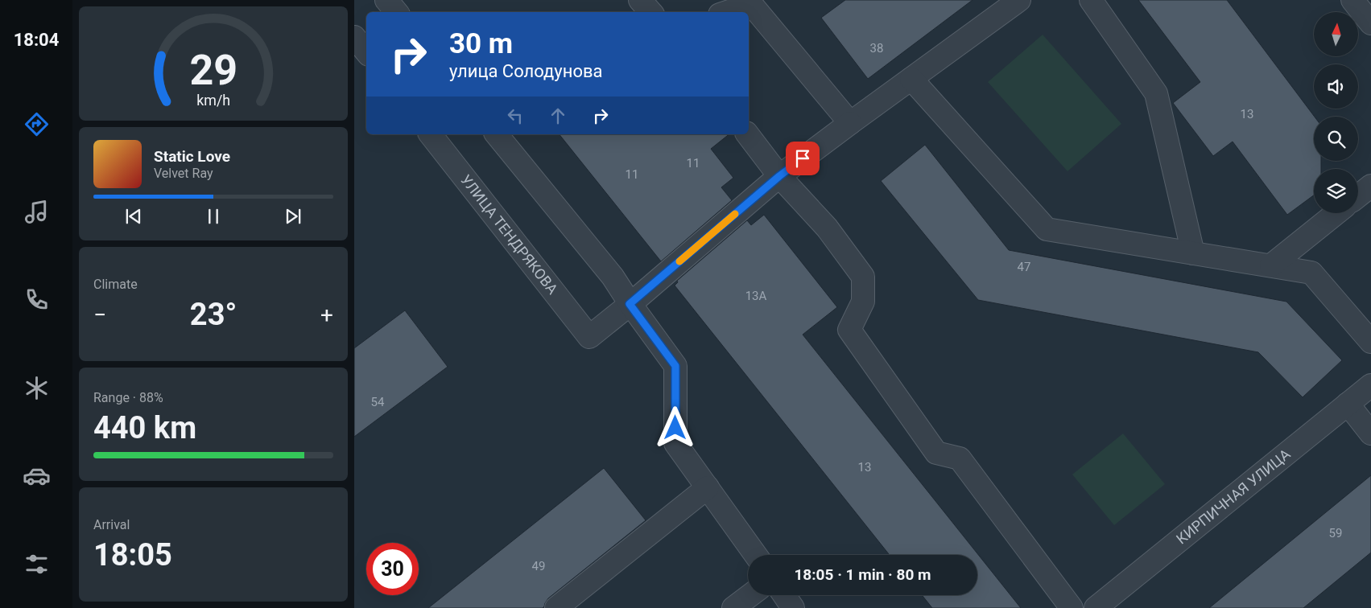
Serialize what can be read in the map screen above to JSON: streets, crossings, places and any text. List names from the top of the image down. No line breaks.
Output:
{"streets":{"street":["УЛИЦА ТЕНДРЯКОВА","КИРПИЧНАЯ УЛИЦА"]},"house_numbers":["38","13","11","11","47","13А","54","13","59","49"],"north":"top","page":{"tabs":"18:04","turn":["30 m","улица Солодунова"],"song":["Static Love","Velvet Ray"],"tile":["Climate",["Range · 88%","440 km"],["Arrival","18:05"]],"heat":["−","23°","+"],"limit":"30","trip":"18:05 · 1 min · 80 m","gauge":["29","km/h"]}}
